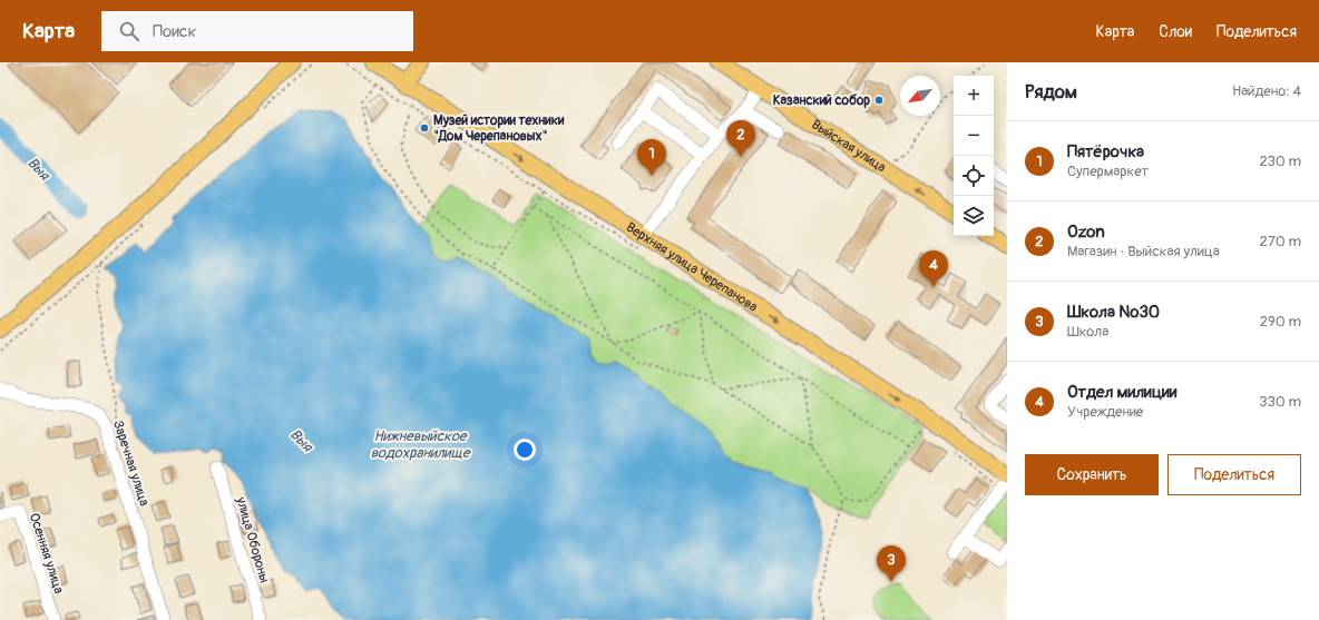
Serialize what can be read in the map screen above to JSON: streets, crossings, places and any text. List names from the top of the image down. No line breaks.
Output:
{"streets":{"main road":["Выйская улица","Верхняя улица Черепанова"],"street":["Заречная улица","улица Обороны","Осенняя улица"]},"one_way":["Верхняя улица Черепанова"],"water":["Выя","Нижневыйское водохранилище"],"places":["Казанский собор","Музей истории техники \"Дом Черепановых\""],"north":"bottom left","page":{"header":"Карта","search":"Поиск","nav":["Карта","Слои","Поделиться"],"heading":["Рядом","Найдено: 4"],"map_buttons":["+","−"],"pins":["2","1","4","3"],"list":[{"mark":"1","name":"Пятёрочка","note":"Супермаркет","value":"230 m"},{"mark":"2","name":"Ozon","note":"Магазин · Выйская улица","value":"270 m"},{"mark":"3","name":"Школа №30","note":"Школа","value":"290 m"},{"mark":"4","name":"Отдел милиции","note":"Учреждение","value":"330 m"}],"buttons":["Сохранить","Поделиться"]}}
